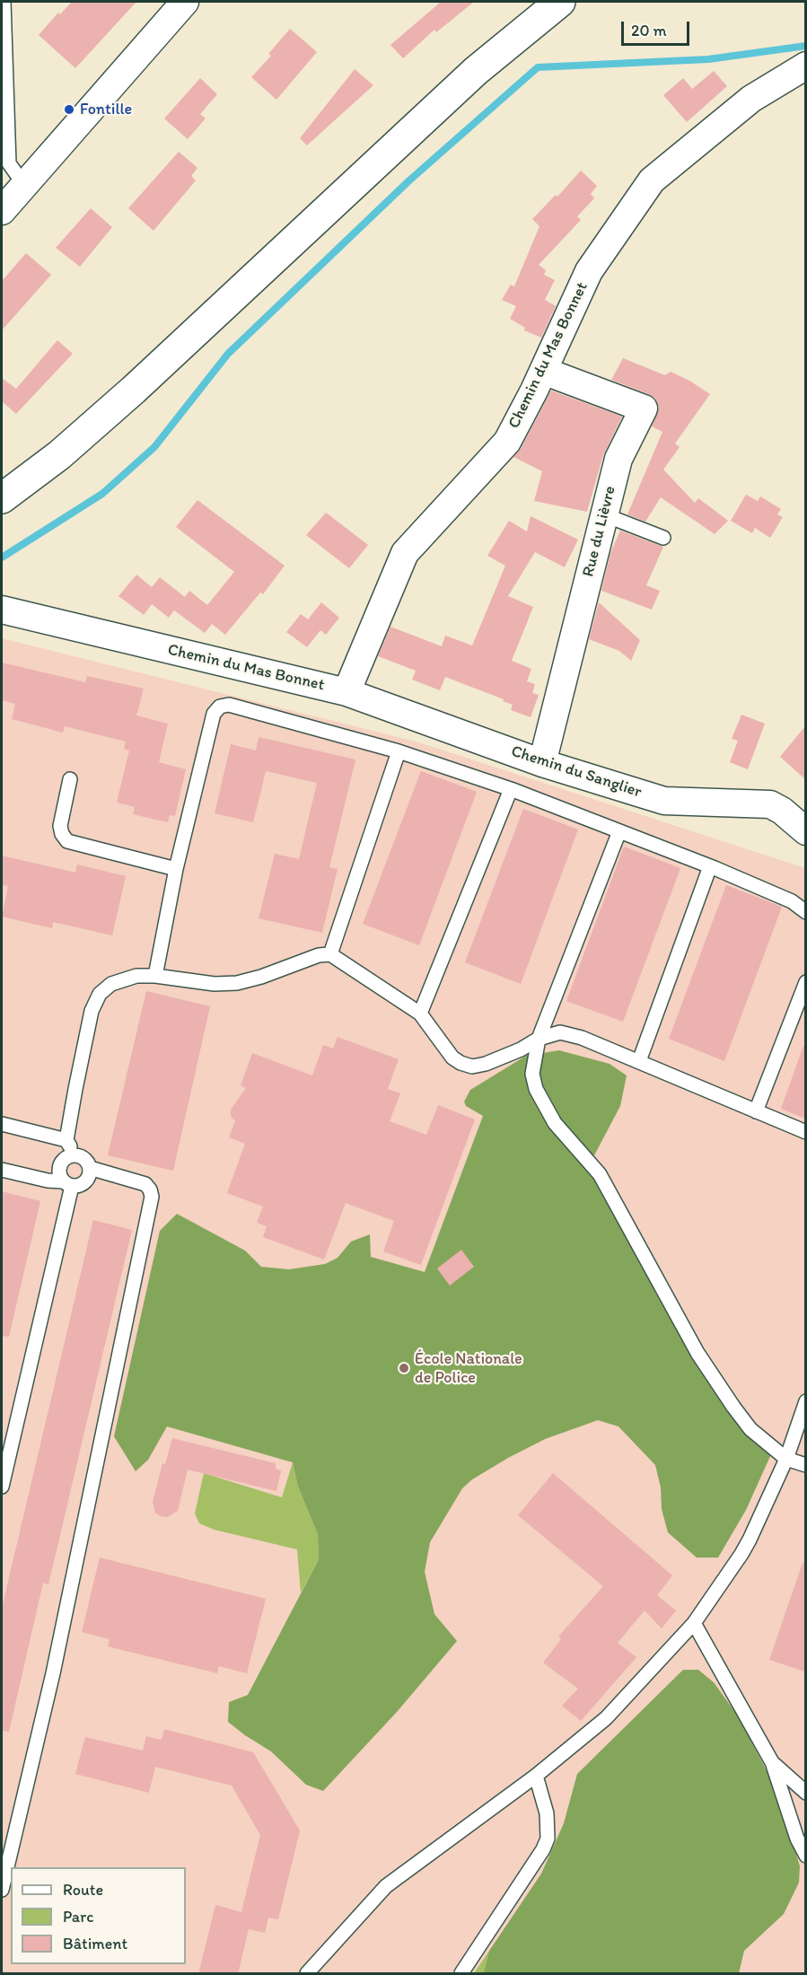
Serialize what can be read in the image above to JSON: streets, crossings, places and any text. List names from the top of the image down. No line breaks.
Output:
{"streets":{"street":["Chemin du Mas Bonnet","Rue du Lièvre","Chemin du Sanglier"]},"crossings":[["Chemin du Mas Bonnet","Rue du Lièvre"],["Chemin du Mas Bonnet","Chemin du Sanglier"],["Rue du Lièvre","Chemin du Sanglier"]],"places":["Fontille","École Nationale de Police"],"legend":["Route","Parc","Bâtiment"],"scale_bar":"20 m"}
